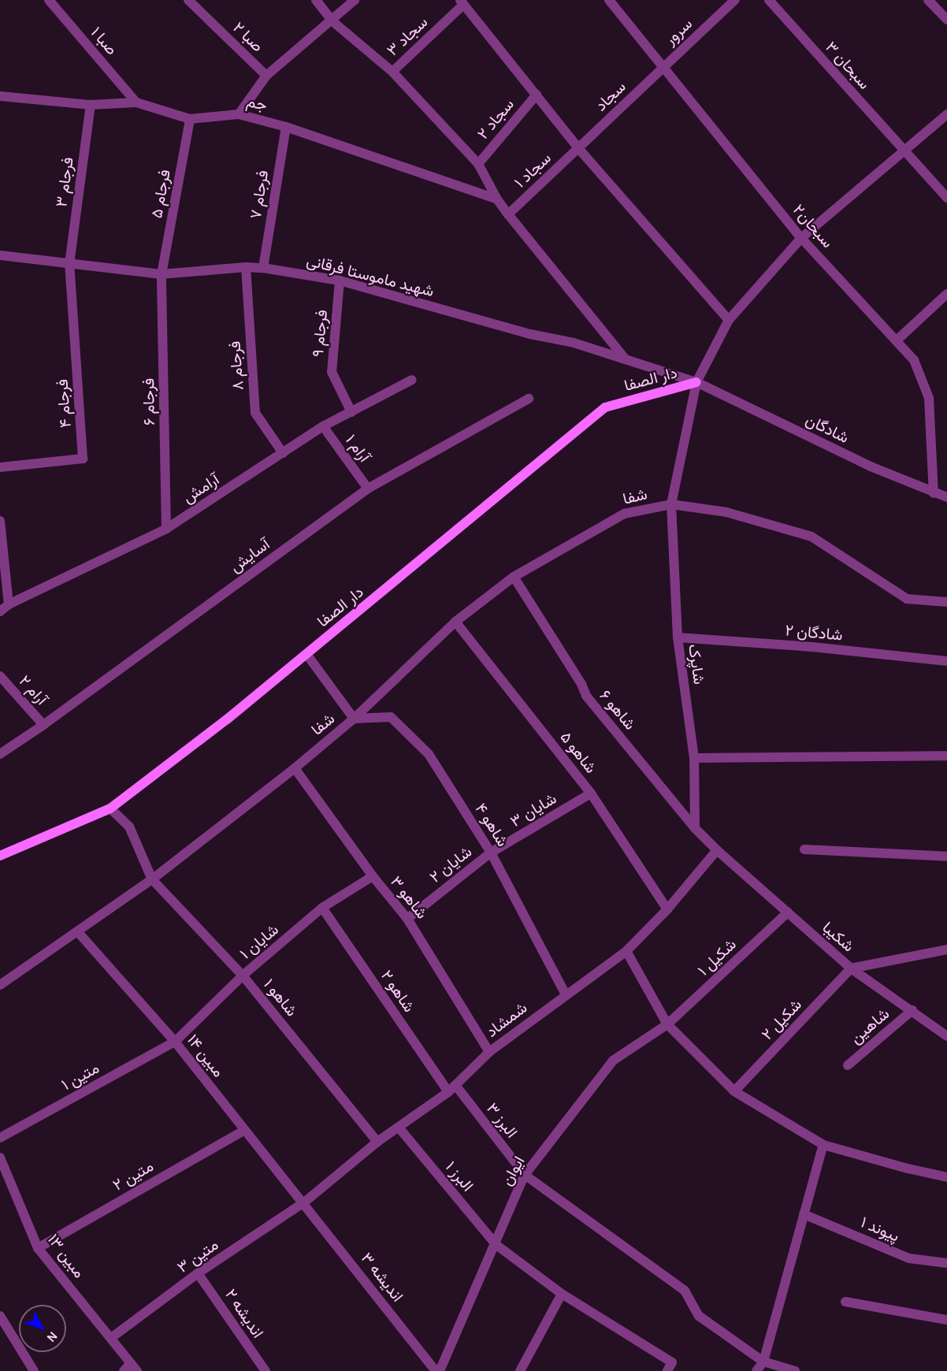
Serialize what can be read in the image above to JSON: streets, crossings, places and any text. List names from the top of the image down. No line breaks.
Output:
{"streets":{"main road":["دار الصفا"],"street":["سرور","سجاد ۳","صبا ۲","صبا ۱","سبحان ۳","سجاد","جم","سجاد ۲","سجاد ۱","فرجام ۳","فرجام ۵","فرجام ۷","سبحان۲","شهید ماموستا فرقانی","فرجام ۹","فرجام ۸","فرجام ۶","فرجام ۴","شادگان","آرام ۱","آرامش","شفا","آسایش","شادگان ۲","شاپرک","آرام ۲","شاهو ۶","شاهو ۵","شایان ۳","شاهو ۴","شایان ۲","شاهو ۳","شکیبا","شایان ۱","شکیل ۱","شاهو ۲","شاهو ۱","شمشاد","شکیل ۲","شاهین","مبین ۱۴","متین ۱","البرز ۳","ایوان","متین ۲","البرز ۱","پیوند ۱","مبین ۱۳","متین ۳","اندیشه ۳","اندیشه ۲"]},"crossings":[["سرور","سجاد"],["سرور","سبحان۲"],["صبا ۱","جم"],["سبحان ۳","شاپرک"],["سجاد","سجاد ۱"],["سجاد","سبحان۲"],["جم","فرجام ۳"],["جم","فرجام ۵"],["جم","فرجام ۷"],["فرجام ۳","شهید ماموستا فرقانی"],["فرجام ۳","فرجام ۴"],["فرجام ۵","شهید ماموستا فرقانی"],["فرجام ۵","فرجام ۶"],["فرجام ۷","شهید ماموستا فرقانی"],["سبحان۲","شادگان"],["سبحان۲","شاپرک"],["شهید ماموستا فرقانی","فرجام ۹"],["شهید ماموستا فرقانی","فرجام ۸"],["شهید ماموستا فرقانی","دار الصفا"],["شهید ماموستا فرقانی","فرجام ۶"],["شهید ماموستا فرقانی","فرجام ۴"],["شهید ماموستا فرقانی","شادگان"],["شهید ماموستا فرقانی","شاپرک"],["فرجام ۹","آرامش"],["فرجام ۸","آرامش"],["دار الصفا","شادگان"],["دار الصفا","شاپرک"],["دار الصفا","شاهو ۱"],["فرجام ۶","آرامش"],["شادگان","شاپرک"],["آرام ۱","آرامش"],["آرام ۱","آسایش"],["شفا","شاپرک"],["شفا","شاهو ۶"],["شفا","شاهو ۵"],["شفا","شاهو ۴"],["شفا","شاهو ۳"],["شفا","شاهو ۱"],["شفا","مبین ۱۴"],["آسایش","آرام ۲"],["شادگان ۲","شاپرک"],["شاپرک","شاهو ۶"],["شاهو ۶","شکیبا"],["شاهو ۶","شمشاد"],["شاهو ۵","شایان ۳"],["شاهو ۵","شمشاد"],["شایان ۳","شاهو ۴"],["شایان ۳","شایان ۲"],["شاهو ۴","شایان ۲"],["شاهو ۴","شمشاد"],["شایان ۲","شاهو ۳"],["شاهو ۳","شایان ۱"],["شاهو ۳","شمشاد"],["شکیبا","شکیل ۱"],["شکیبا","شمشاد"],["شکیبا","شکیل ۲"],["شکیبا","شاهین"],["شایان ۱","شاهو ۲"],["شایان ۱","شاهو ۱"],["شایان ۱","مبین ۱۴"],["شایان ۱","متین ۱"],["شکیل ۱","ایوان"],["شاهو ۲","شمشاد"],["شاهو ۲","البرز ۳"],["شاهو ۱","شمشاد"],["شمشاد","مبین ۱۴"],["شمشاد","البرز ۳"],["شمشاد","البرز ۱"],["شمشاد","متین ۳"],["شمشاد","اندیشه ۳"],["مبین ۱۴","متین ۱"],["مبین ۱۴","متین ۲"],["مبین ۱۴","متین ۳"],["مبین ۱۴","اندیشه ۳"],["البرز ۳","ایوان"],["ایوان","البرز ۱"],["متین ۲","مبین ۱۳"],["مبین ۱۳","متین ۳"],["متین ۳","اندیشه ۳"],["متین ۳","اندیشه ۲"]],"north":"bottom right"}
